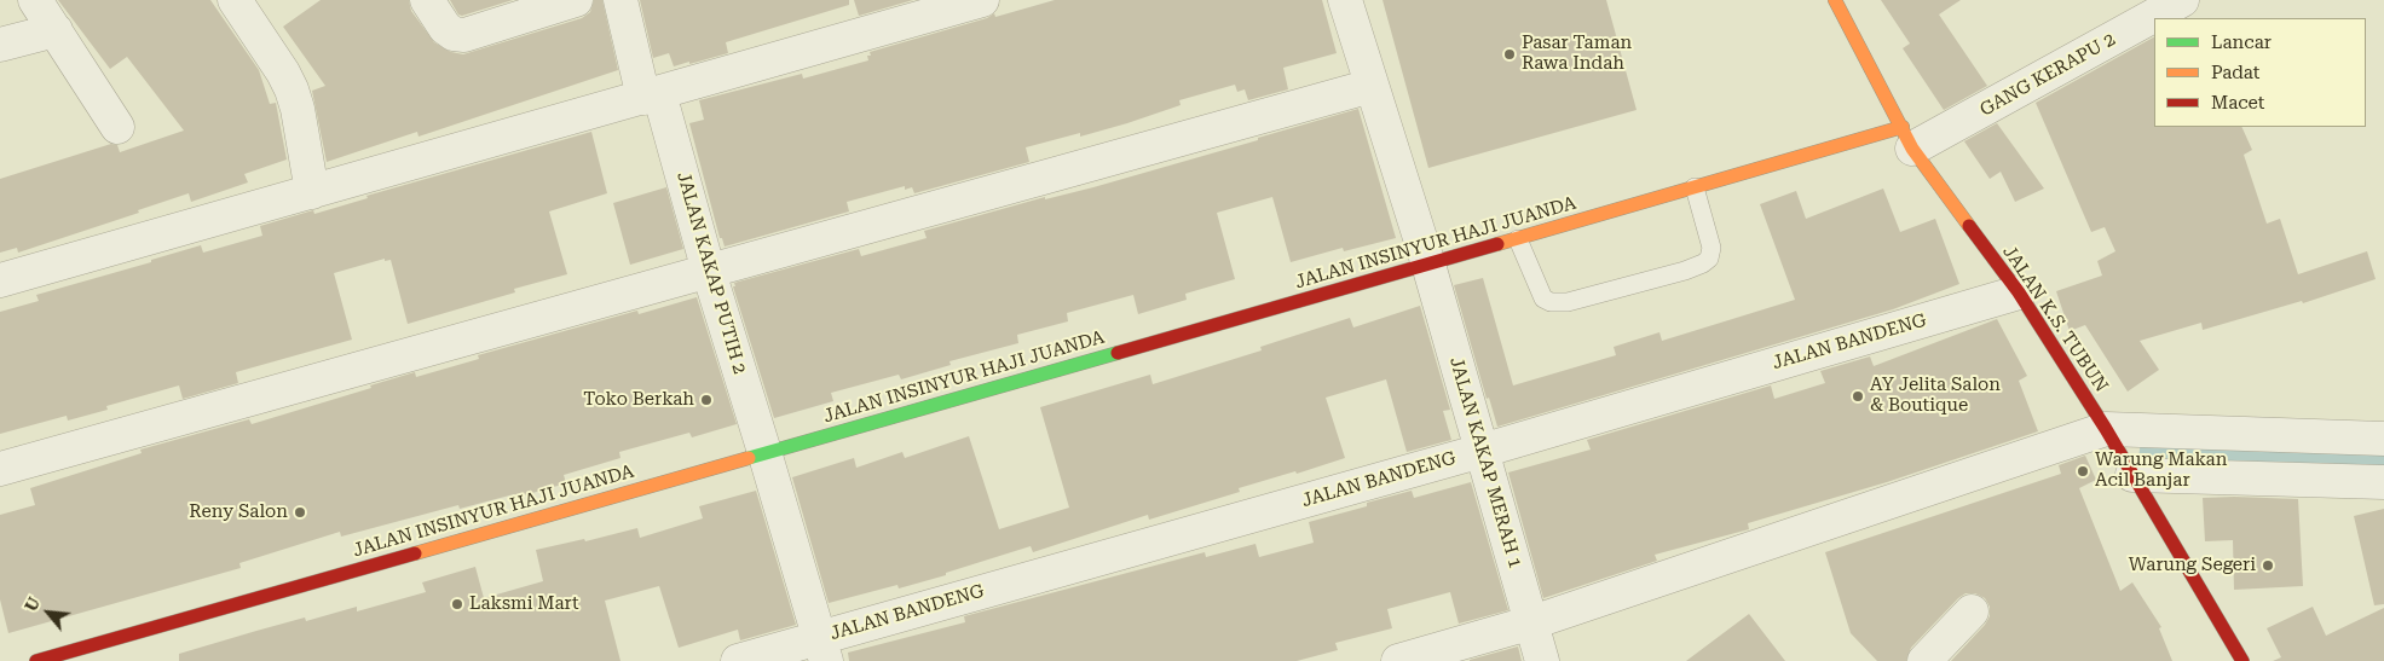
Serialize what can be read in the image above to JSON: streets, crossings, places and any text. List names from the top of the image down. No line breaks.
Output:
{"streets":{"street":["GANG KERAPU 2","JALAN INSINYUR HAJI JUANDA","JALAN KAKAP PUTIH 2","JALAN K.S. TUBUN","JALAN BANDENG","JALAN KAKAP MERAH 1"]},"crossings":[["GANG KERAPU 2","JALAN INSINYUR HAJI JUANDA"],["GANG KERAPU 2","JALAN K.S. TUBUN"],["JALAN INSINYUR HAJI JUANDA","JALAN KAKAP PUTIH 2"],["JALAN INSINYUR HAJI JUANDA","JALAN K.S. TUBUN"],["JALAN INSINYUR HAJI JUANDA","JALAN KAKAP MERAH 1"],["JALAN KAKAP PUTIH 2","JALAN BANDENG"],["JALAN K.S. TUBUN","JALAN BANDENG"],["JALAN BANDENG","JALAN KAKAP MERAH 1"]],"places":["Pasar Taman Rawa Indah","AY Jelita Salon & Boutique","Toko Berkah","Warung Makan Acil Banjar","Reny Salon","Warung Segeri","Laksmi Mart"],"legend":["Lancar","Padat","Macet"],"north":"top left"}
